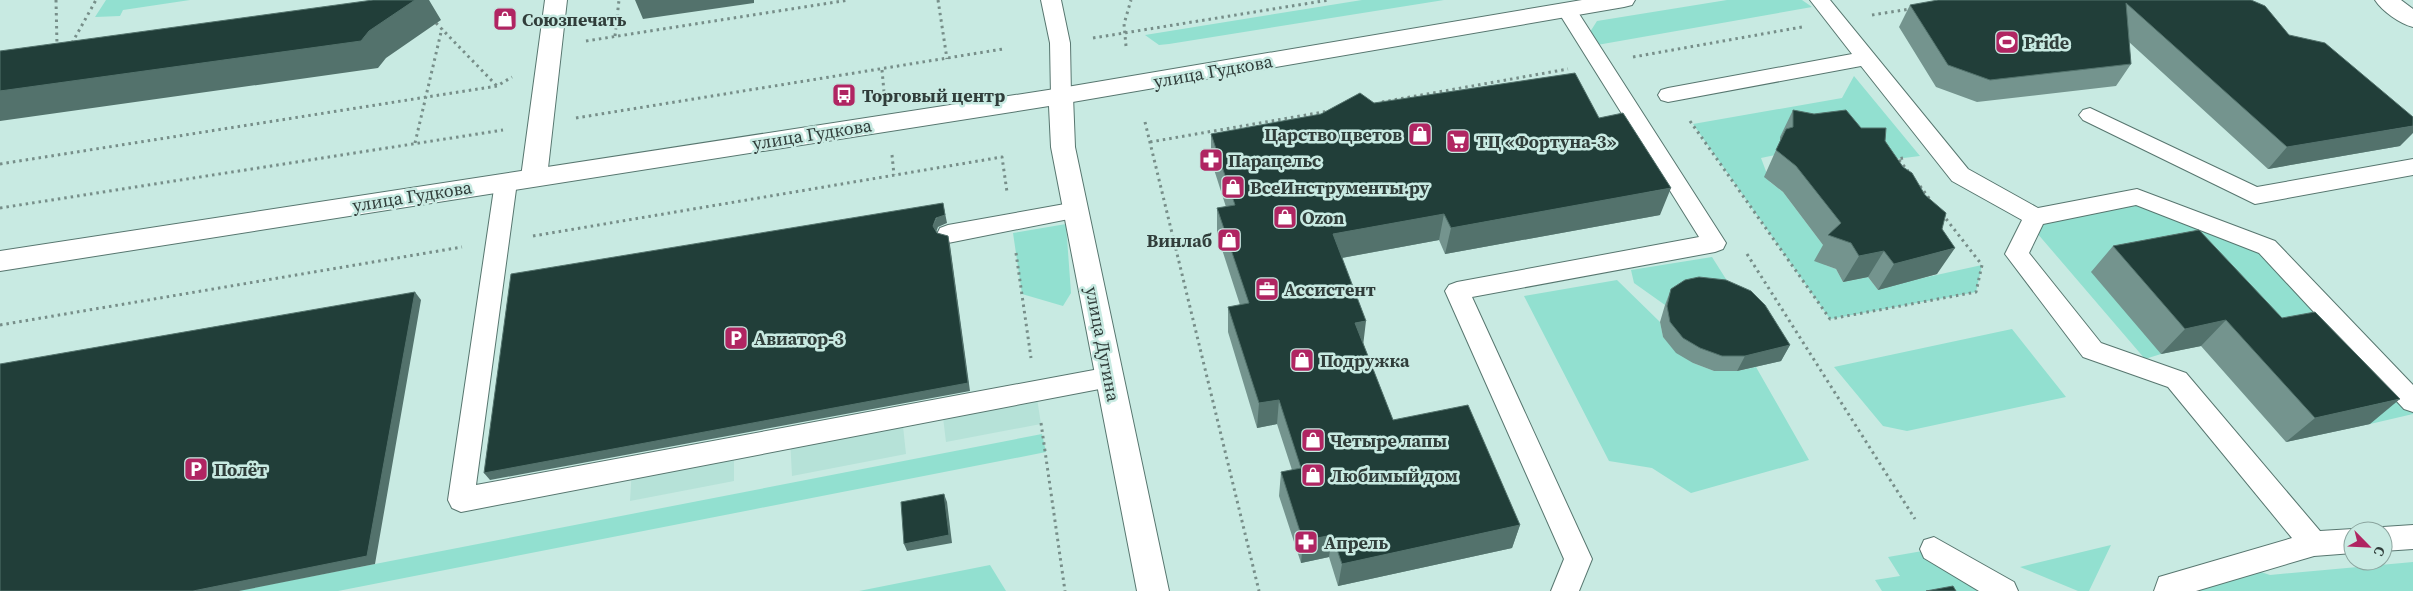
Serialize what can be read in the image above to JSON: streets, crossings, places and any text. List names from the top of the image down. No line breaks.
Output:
{"streets":{"street":["улица Гудкова","улица Дугина"]},"crossings":[["улица Гудкова","улица Дугина"]],"places":{"shop":["Союзпечать","Царство цветов","ВсеИнструменты.ру","Ozon","Винлаб","Подружка","Четыре лапы","Любимый дом"],"sports":["Pride"],"bus stop":["Торговый центр"],"supermarket":["ТЦ «Фортуна-3»"],"pharmacy":["Парацельс","Апрель"],"office":["Ассистент"],"parking":["Авиатор-3","Полёт"]},"north":"bottom right"}
